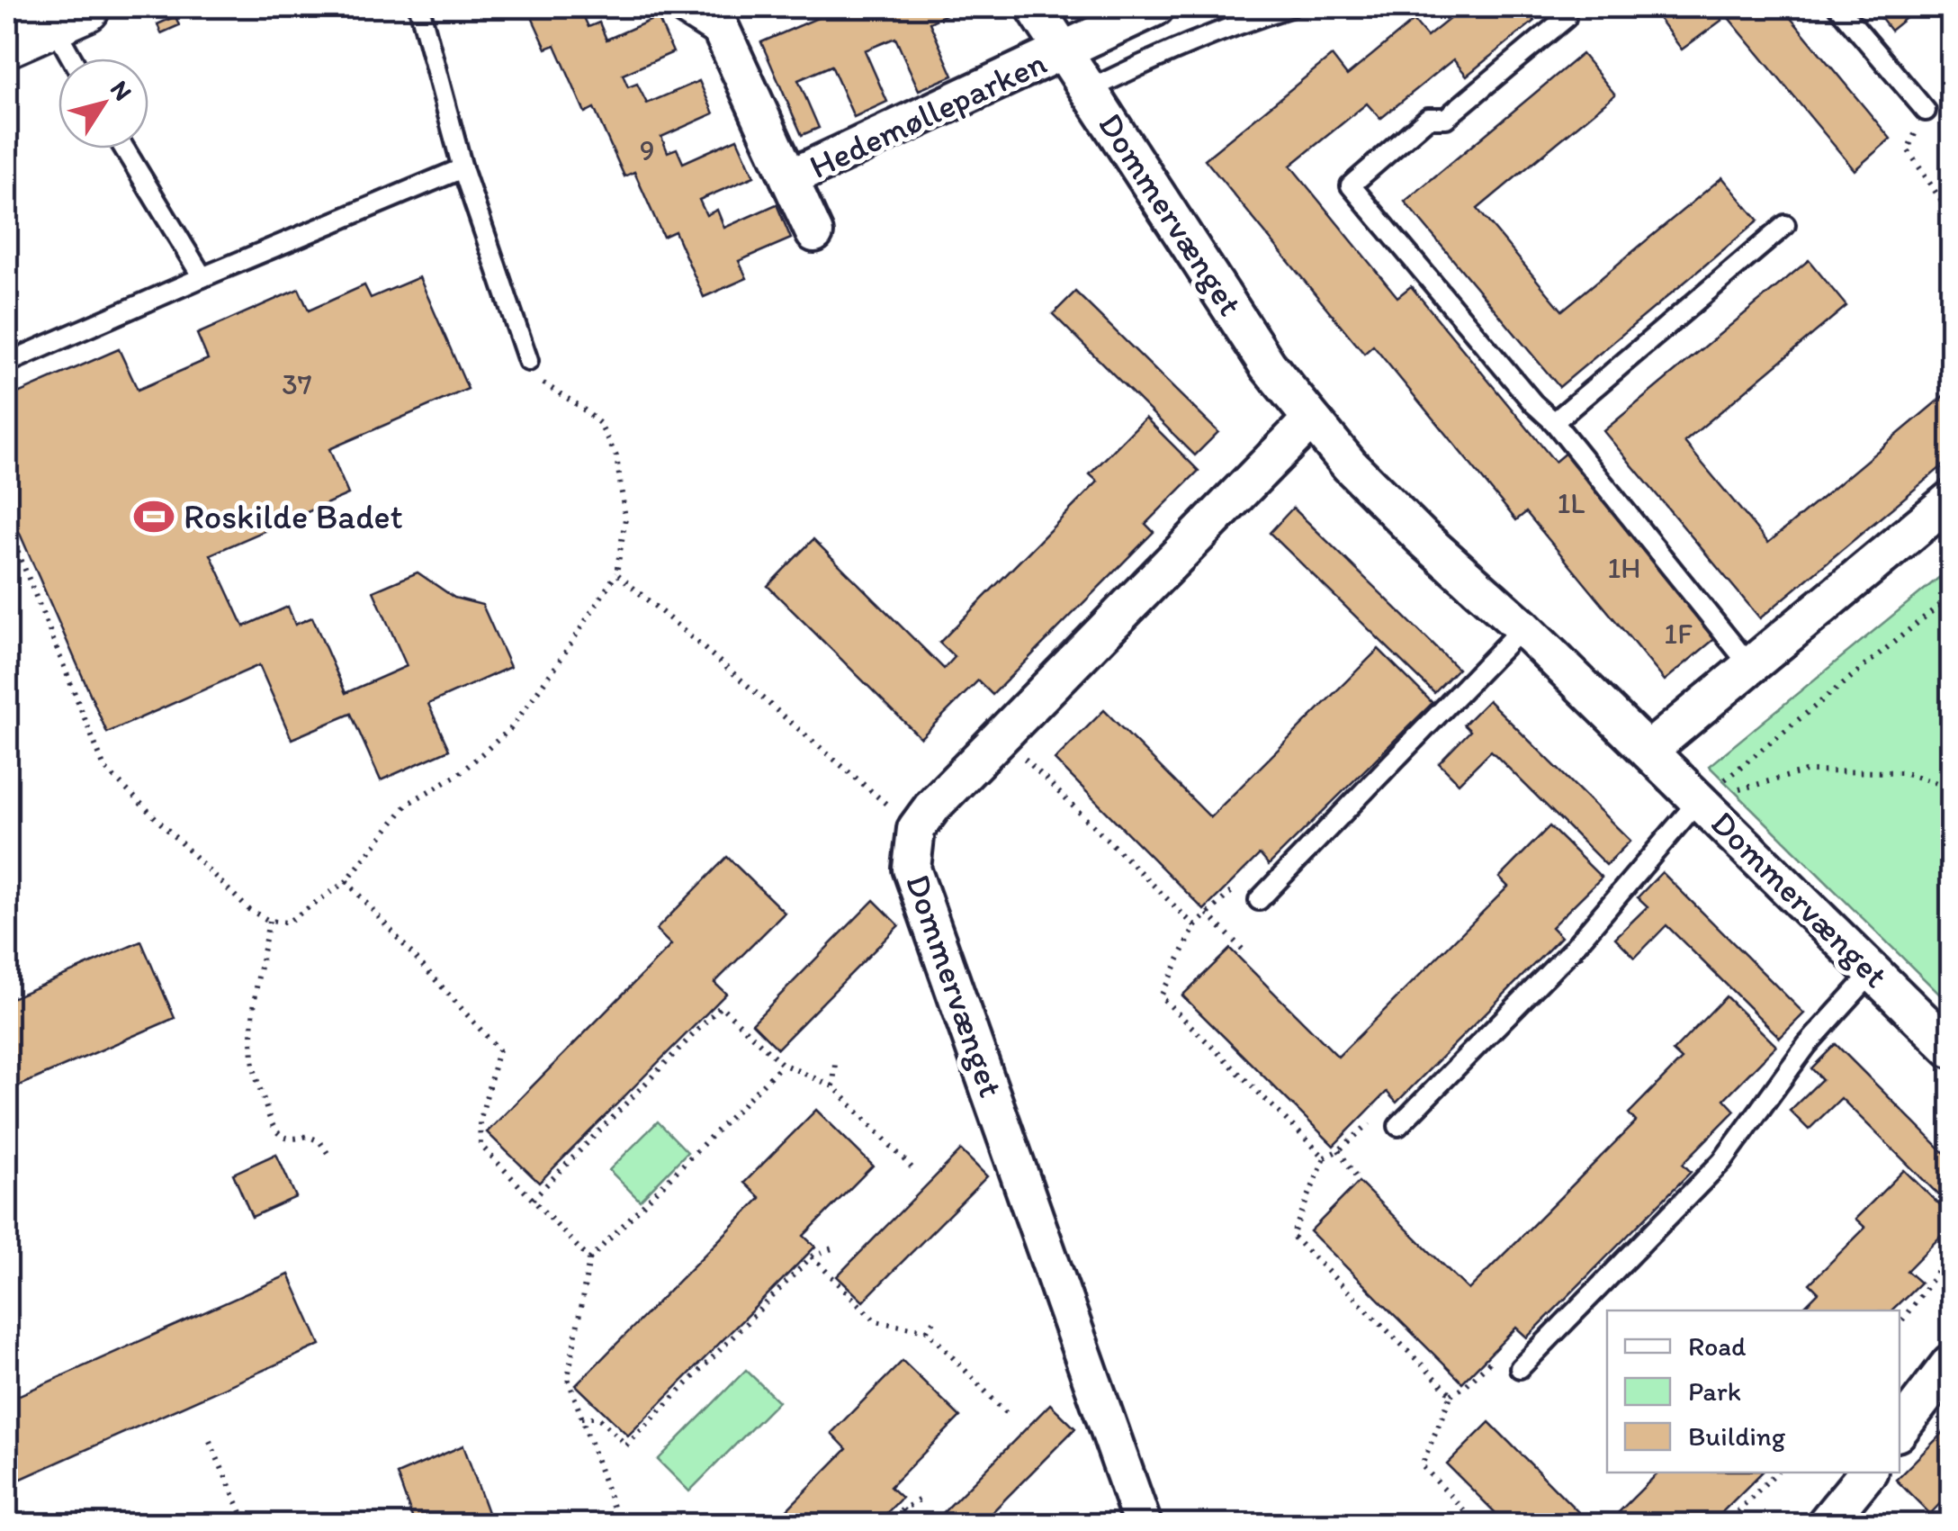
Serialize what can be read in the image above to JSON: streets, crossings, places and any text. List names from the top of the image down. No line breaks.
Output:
{"streets":{"street":["Hedemølleparken","Dommervænget"]},"crossings":[["Hedemølleparken","Dommervænget"]],"places":{"sports":["Roskilde Badet"]},"house_numbers":["9","37","1L","1H","1F"],"legend":["Road","Park","Building"],"north":"top right"}
